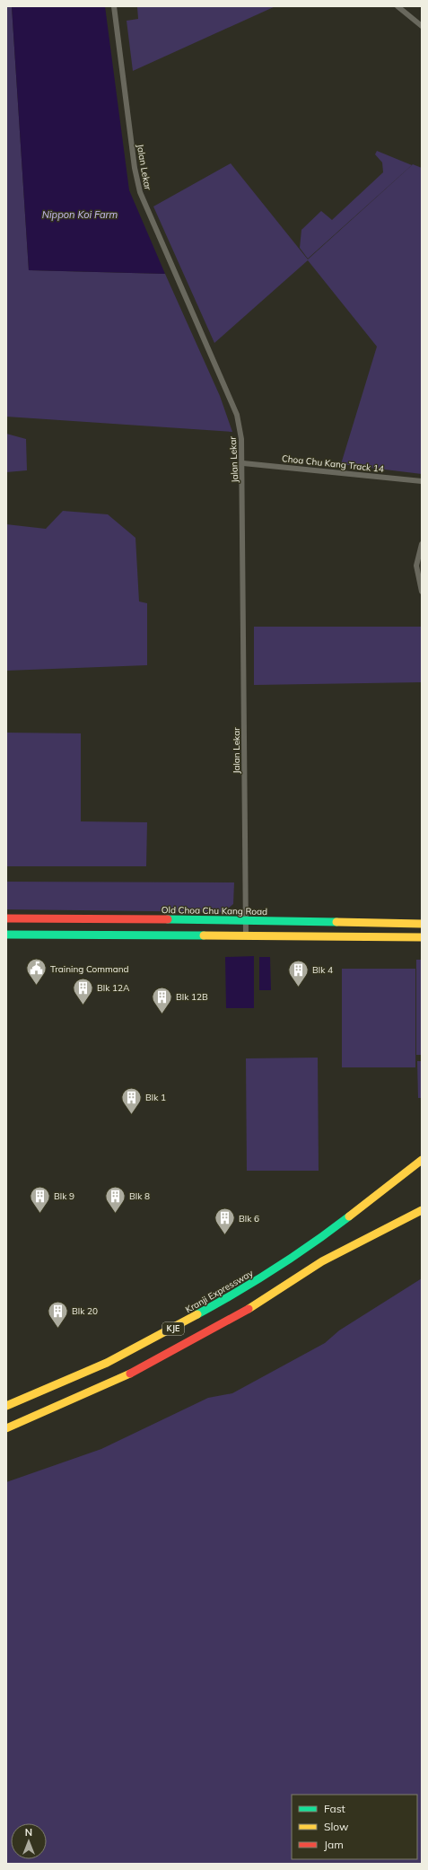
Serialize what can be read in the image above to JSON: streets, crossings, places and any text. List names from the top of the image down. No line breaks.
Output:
{"streets":{"main road":["Old Choa Chu Kang Road","Kranji Expressway","KJE"],"street":["Jalan Lekar","Choa Chu Kang Track 14"]},"crossings":[["Jalan Lekar","Choa Chu Kang Track 14"],["Jalan Lekar","Old Choa Chu Kang Road"]],"water":["Nippon Koi Farm"],"places":{"public building":["Training Command"],"building":["Blk 4","Blk 12A","Blk 12B","Blk 1","Blk 9","Blk 8","Blk 6","Blk 20"]},"legend":["Fast","Slow","Jam"],"north":"top"}
